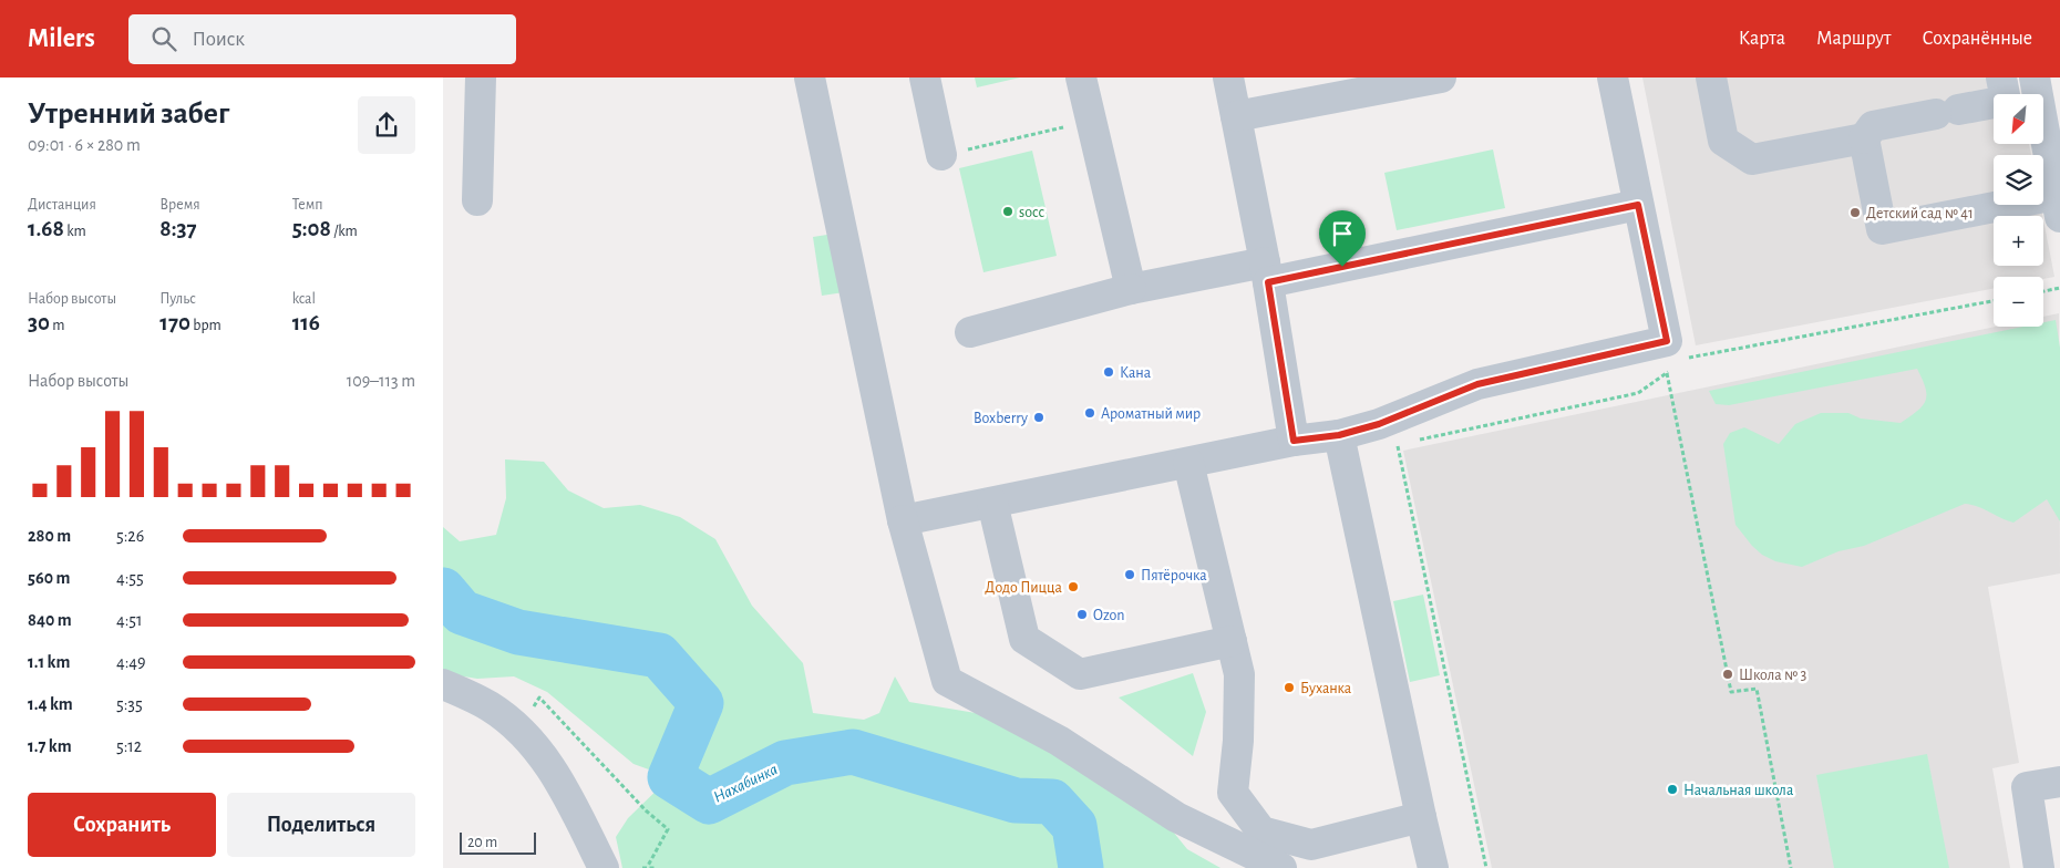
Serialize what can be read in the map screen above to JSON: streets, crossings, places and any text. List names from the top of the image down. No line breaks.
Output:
{"water":["Нахабинка"],"places":["socc","Детский сад № 41","Кана","Ароматный мир","Boxberry","Пятёрочка","Додо Пицца","Ozon","Школа № 3","Буханка","Начальная школа"],"scale_bar":"20 m","north":"bottom left","page":{"header":"Milers","search":"Поиск","nav":["Карта","Маршрут","Сохранённые"],"heading":["Утренний забег","09:01 · 6 × 280 m"],"map_buttons":["+","−"],"stats":[["Дистанция","1.68 km"],["Время","8:37"],["Темп","5:08 /km"],["Набор высоты","30 m"],["Пульс","170 bpm"],["kcal","116"]],"chart":["Набор высоты","109–113 m"],"list":[{"name":"280 m","note":"5:26"},{"name":"560 m","note":"4:55"},{"name":"840 m","note":"4:51"},{"name":"1.1 km","note":"4:49"},{"name":"1.4 km","note":"5:35"},{"name":"1.7 km","note":"5:12"}],"buttons":["Сохранить","Поделиться"],"scale":"20 m"}}
